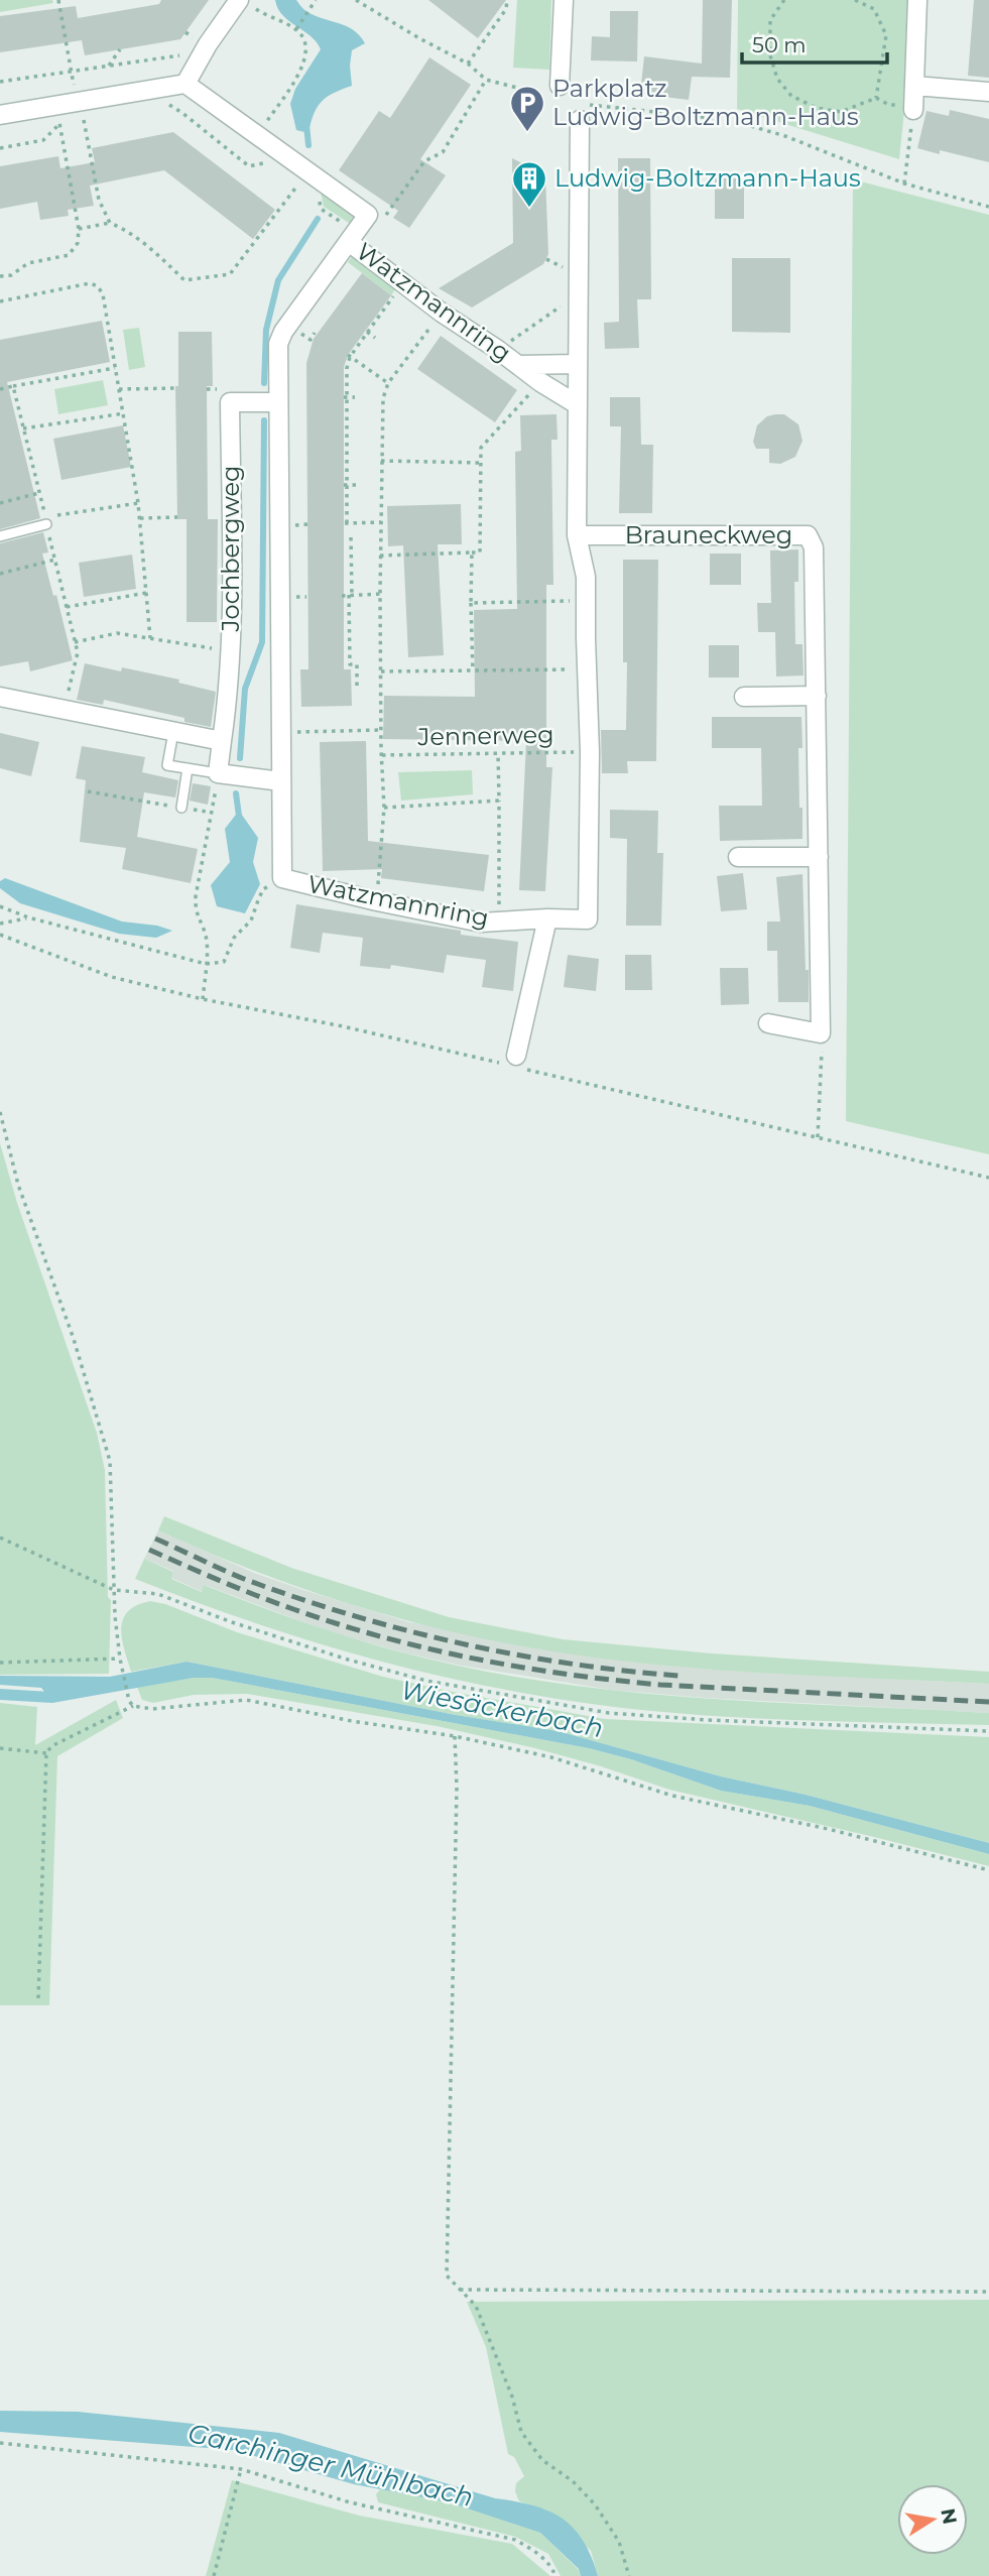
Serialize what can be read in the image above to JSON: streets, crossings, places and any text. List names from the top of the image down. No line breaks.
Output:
{"streets":{"street":["Watzmannring","Brauneckweg","Jochbergweg"],"path":["Jennerweg"]},"crossings":[["Watzmannring","Brauneckweg"],["Watzmannring","Jochbergweg"],["Watzmannring","Jennerweg"]],"water":["Wiesäckerbach","Garchinger Mühlbach"],"places":{"parking":["Parkplatz Ludwig-Boltzmann-Haus"],"building":["Ludwig-Boltzmann-Haus"]},"scale_bar":"50 m","north":"right"}
